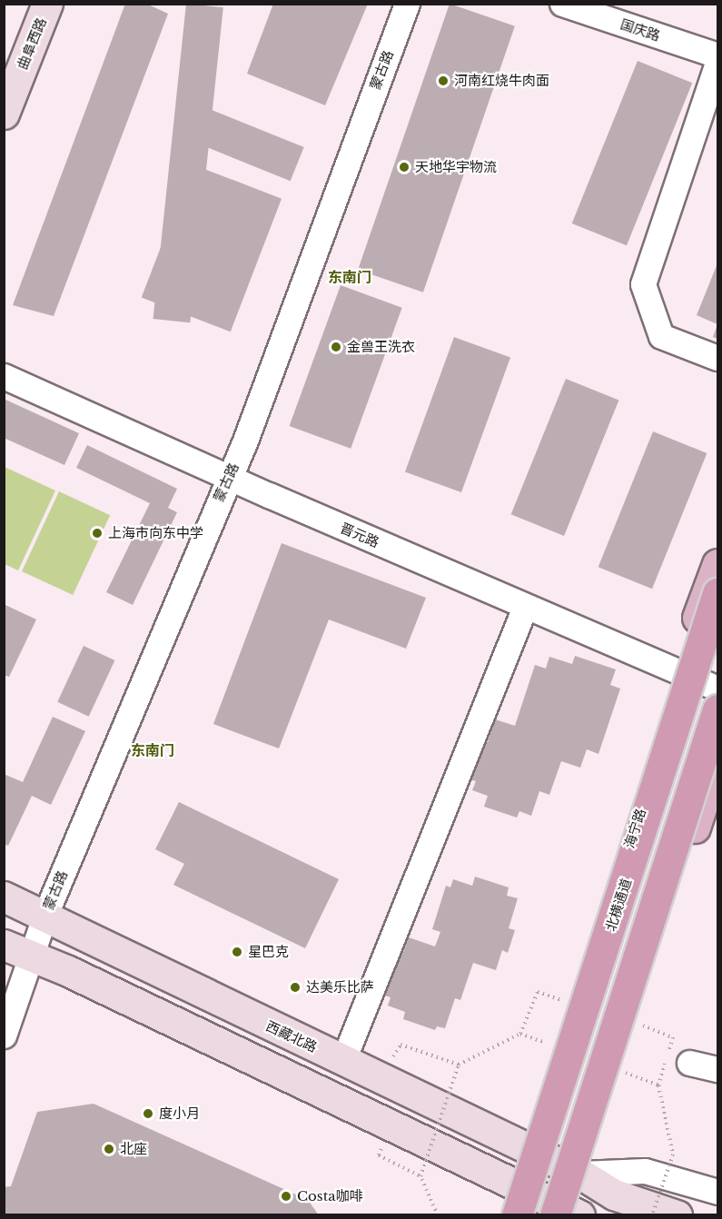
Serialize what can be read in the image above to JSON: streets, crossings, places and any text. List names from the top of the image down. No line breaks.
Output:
{"streets":{"highway":["北横通道"],"main road":["曲阜西路","海宁路","西藏北路"],"street":["国庆路","蒙古路","晋元路"]},"crossings":[["蒙古路","晋元路"],["蒙古路","西藏北路"],["晋元路","海宁路"],["海宁路","西藏北路"]],"districts":["东南门","东南门"],"places":["河南红烧牛肉面","天地华宇物流","金兽王洗衣","上海市向东中学","星巴克","达美乐比萨","度小月","北座","Costa咖啡"]}
